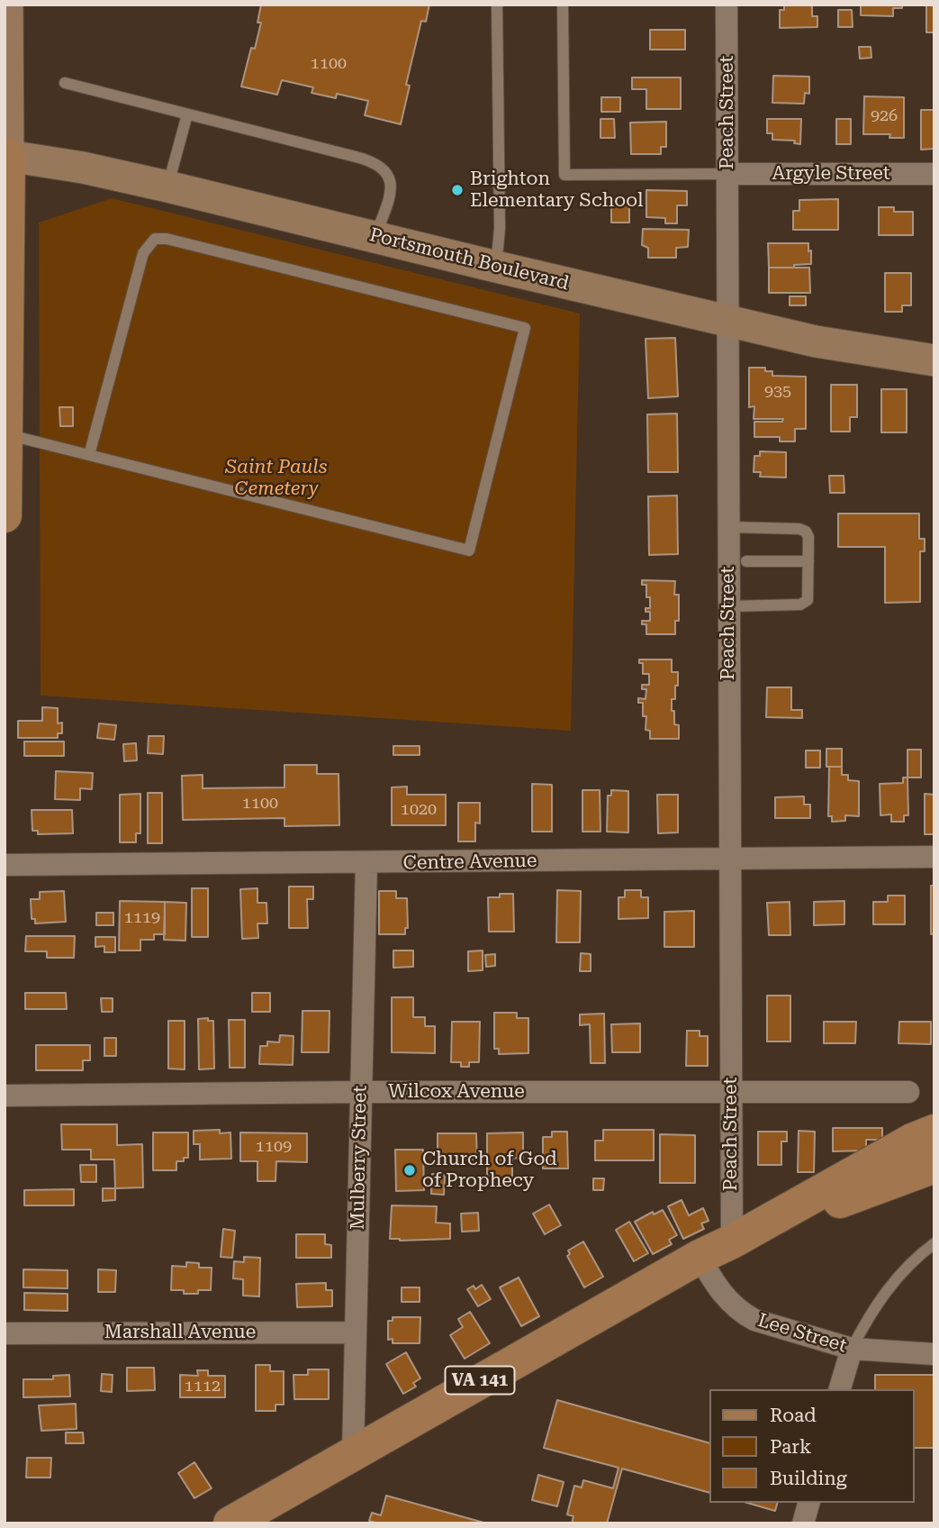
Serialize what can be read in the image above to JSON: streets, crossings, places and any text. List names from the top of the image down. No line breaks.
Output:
{"streets":{"main road":["Portsmouth Boulevard","VA 141"],"street":["Peach Street","Argyle Street","Centre Avenue","Wilcox Avenue","Mulberry Street","Marshall Avenue","Lee Street"]},"crossings":[["Peach Street","Argyle Street"],["Peach Street","Portsmouth Boulevard"],["Peach Street","Centre Avenue"],["Peach Street","Wilcox Avenue"],["Peach Street","VA 141"],["Centre Avenue","Mulberry Street"],["Wilcox Avenue","Mulberry Street"],["Mulberry Street","Marshall Avenue"],["Mulberry Street","VA 141"],["Lee Street","VA 141"]],"parks":["Saint Pauls Cemetery"],"places":["Brighton Elementary School","Church of God of Prophecy"],"house_numbers":["1100","926","935","1100","1020","1119","1109","1112"],"legend":["Road","Park","Building"]}
